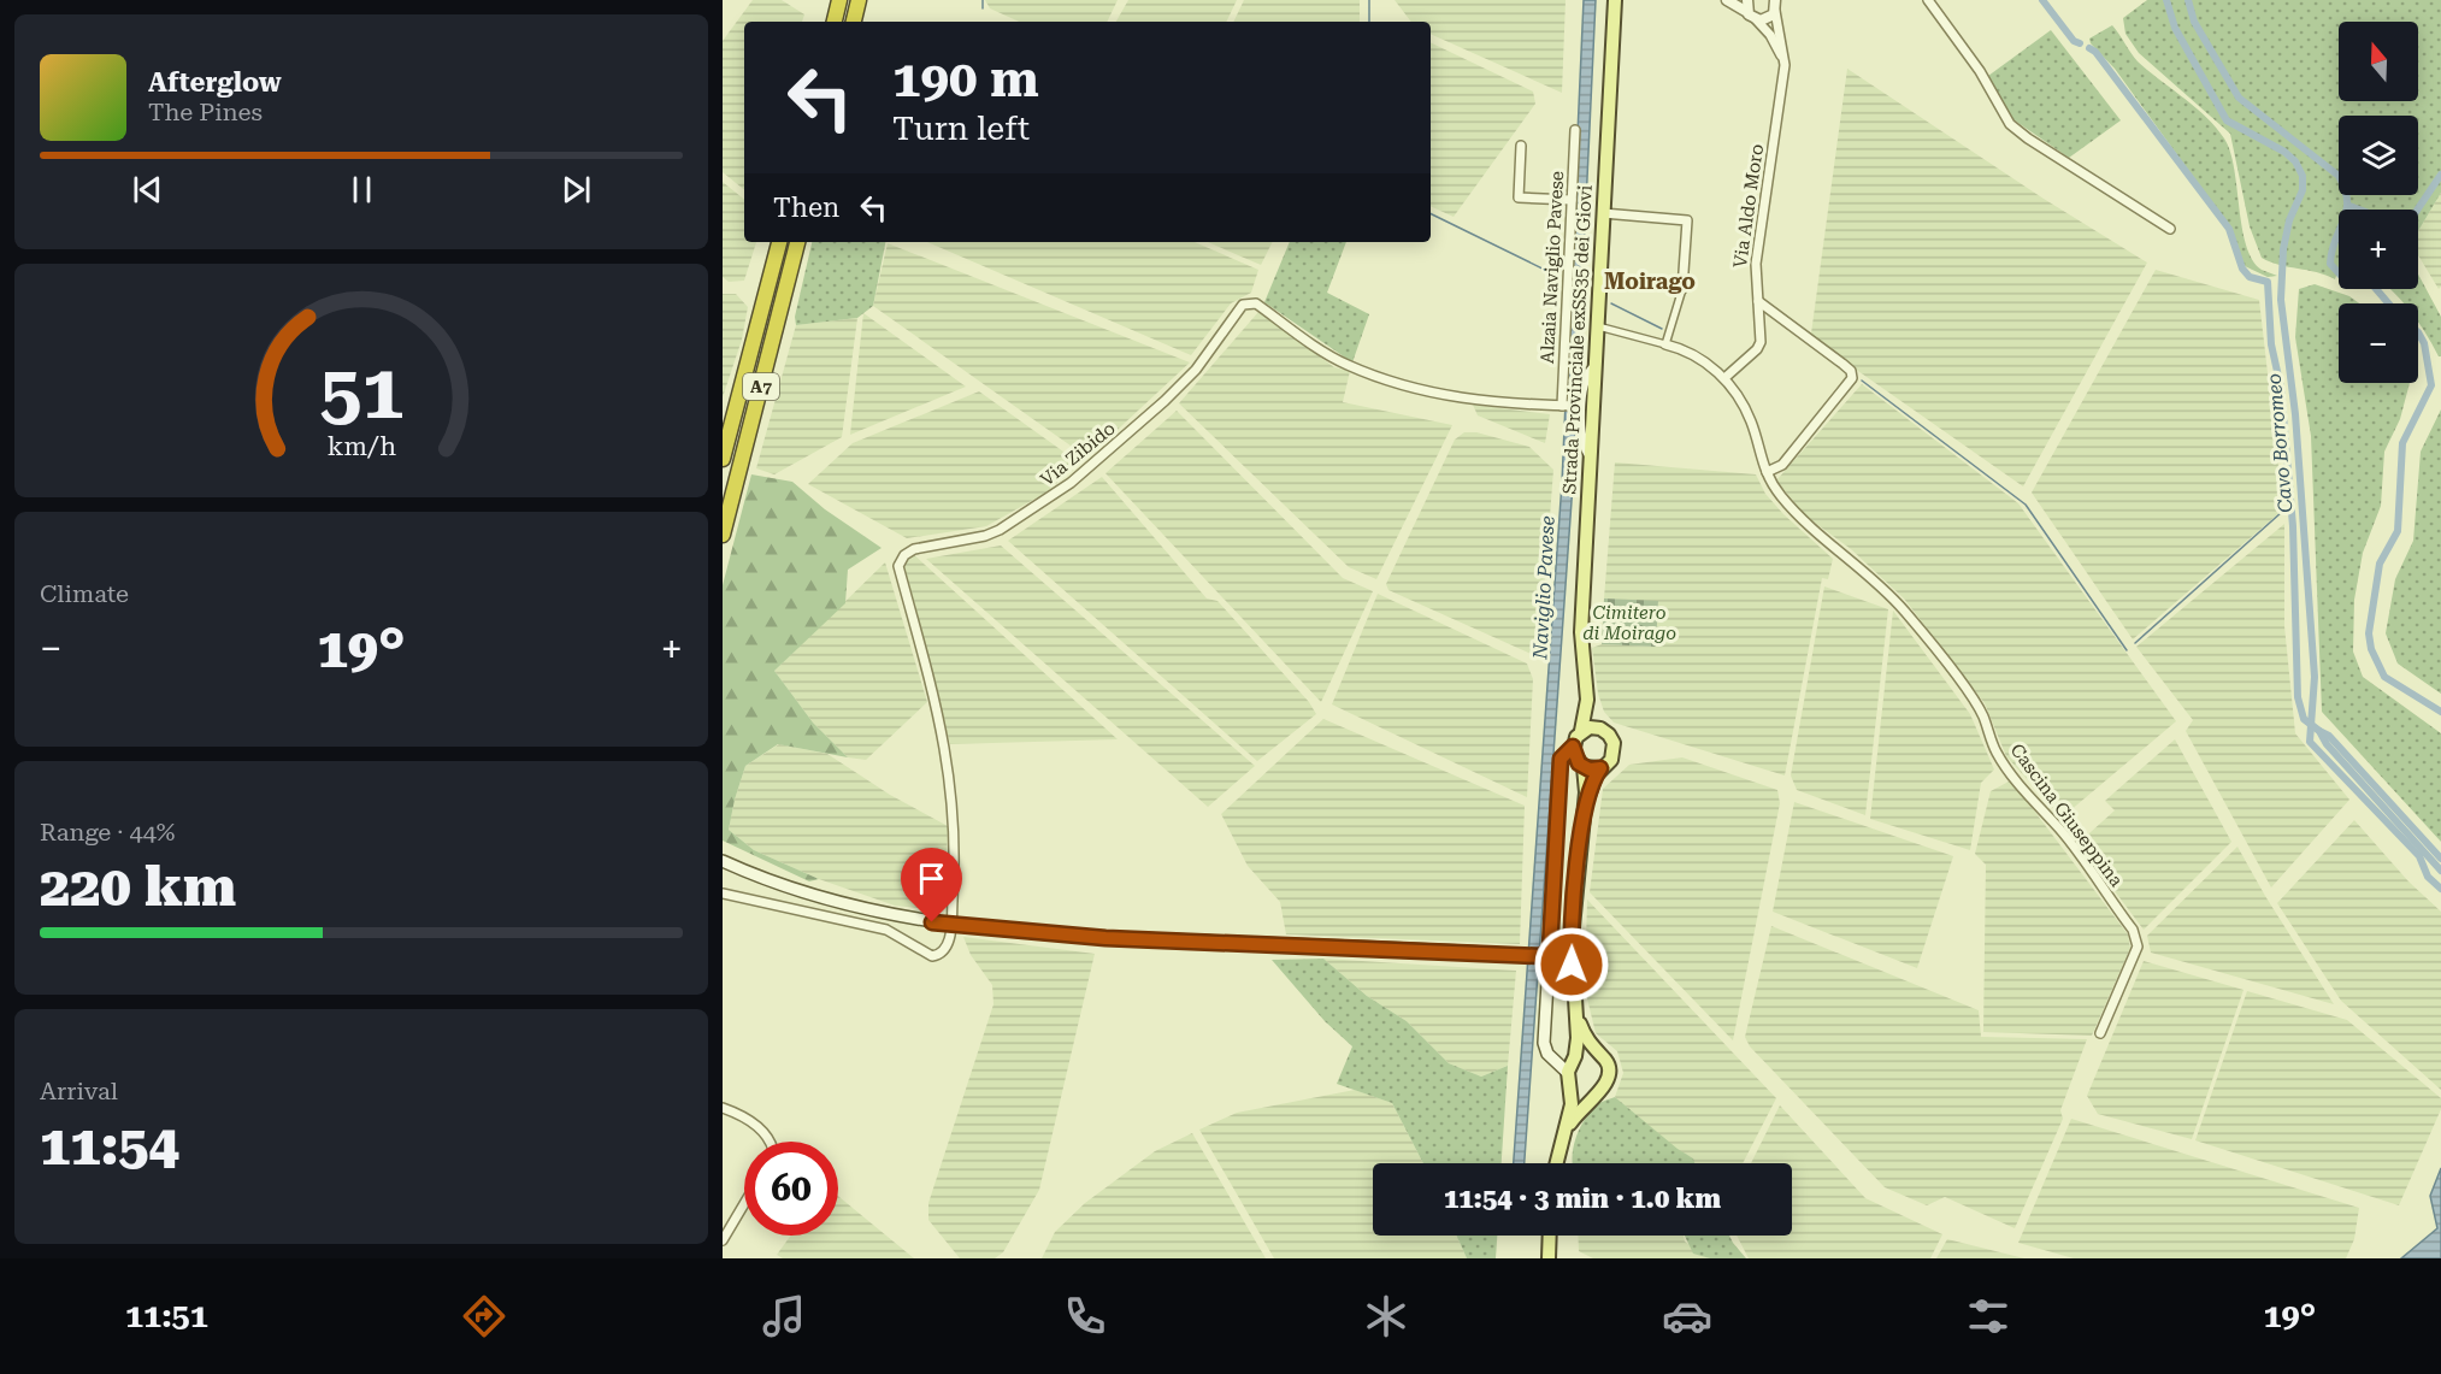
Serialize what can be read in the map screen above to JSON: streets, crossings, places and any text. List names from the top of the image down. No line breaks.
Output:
{"streets":{"highway":["A7"],"main road":["Strada Provinciale exSS35 dei Giovi"],"street":["Via Aldo Moro","Alzaia Naviglio Pavese","Via Zibido","Cascina Giuseppina"]},"crossings":[["Via Aldo Moro","Cascina Giuseppina"],["Alzaia Naviglio Pavese","Via Zibido"]],"districts":["Moirago"],"water":["Cavo Borromeo","Naviglio Pavese"],"parks":["Cimitero di Moirago"],"north":"top","page":{"map_buttons":["+","−"],"turn":["190 m","Turn left"],"song":["Afterglow","The Pines"],"then":"Then","tile":["Climate",["Range · 44%","220 km"],["Arrival","11:54"]],"heat":["−","19°","+"],"limit":"60","trip":"11:54 · 3 min · 1.0 km","tabs":["11:51","19°"],"gauge":["51","km/h"]}}
